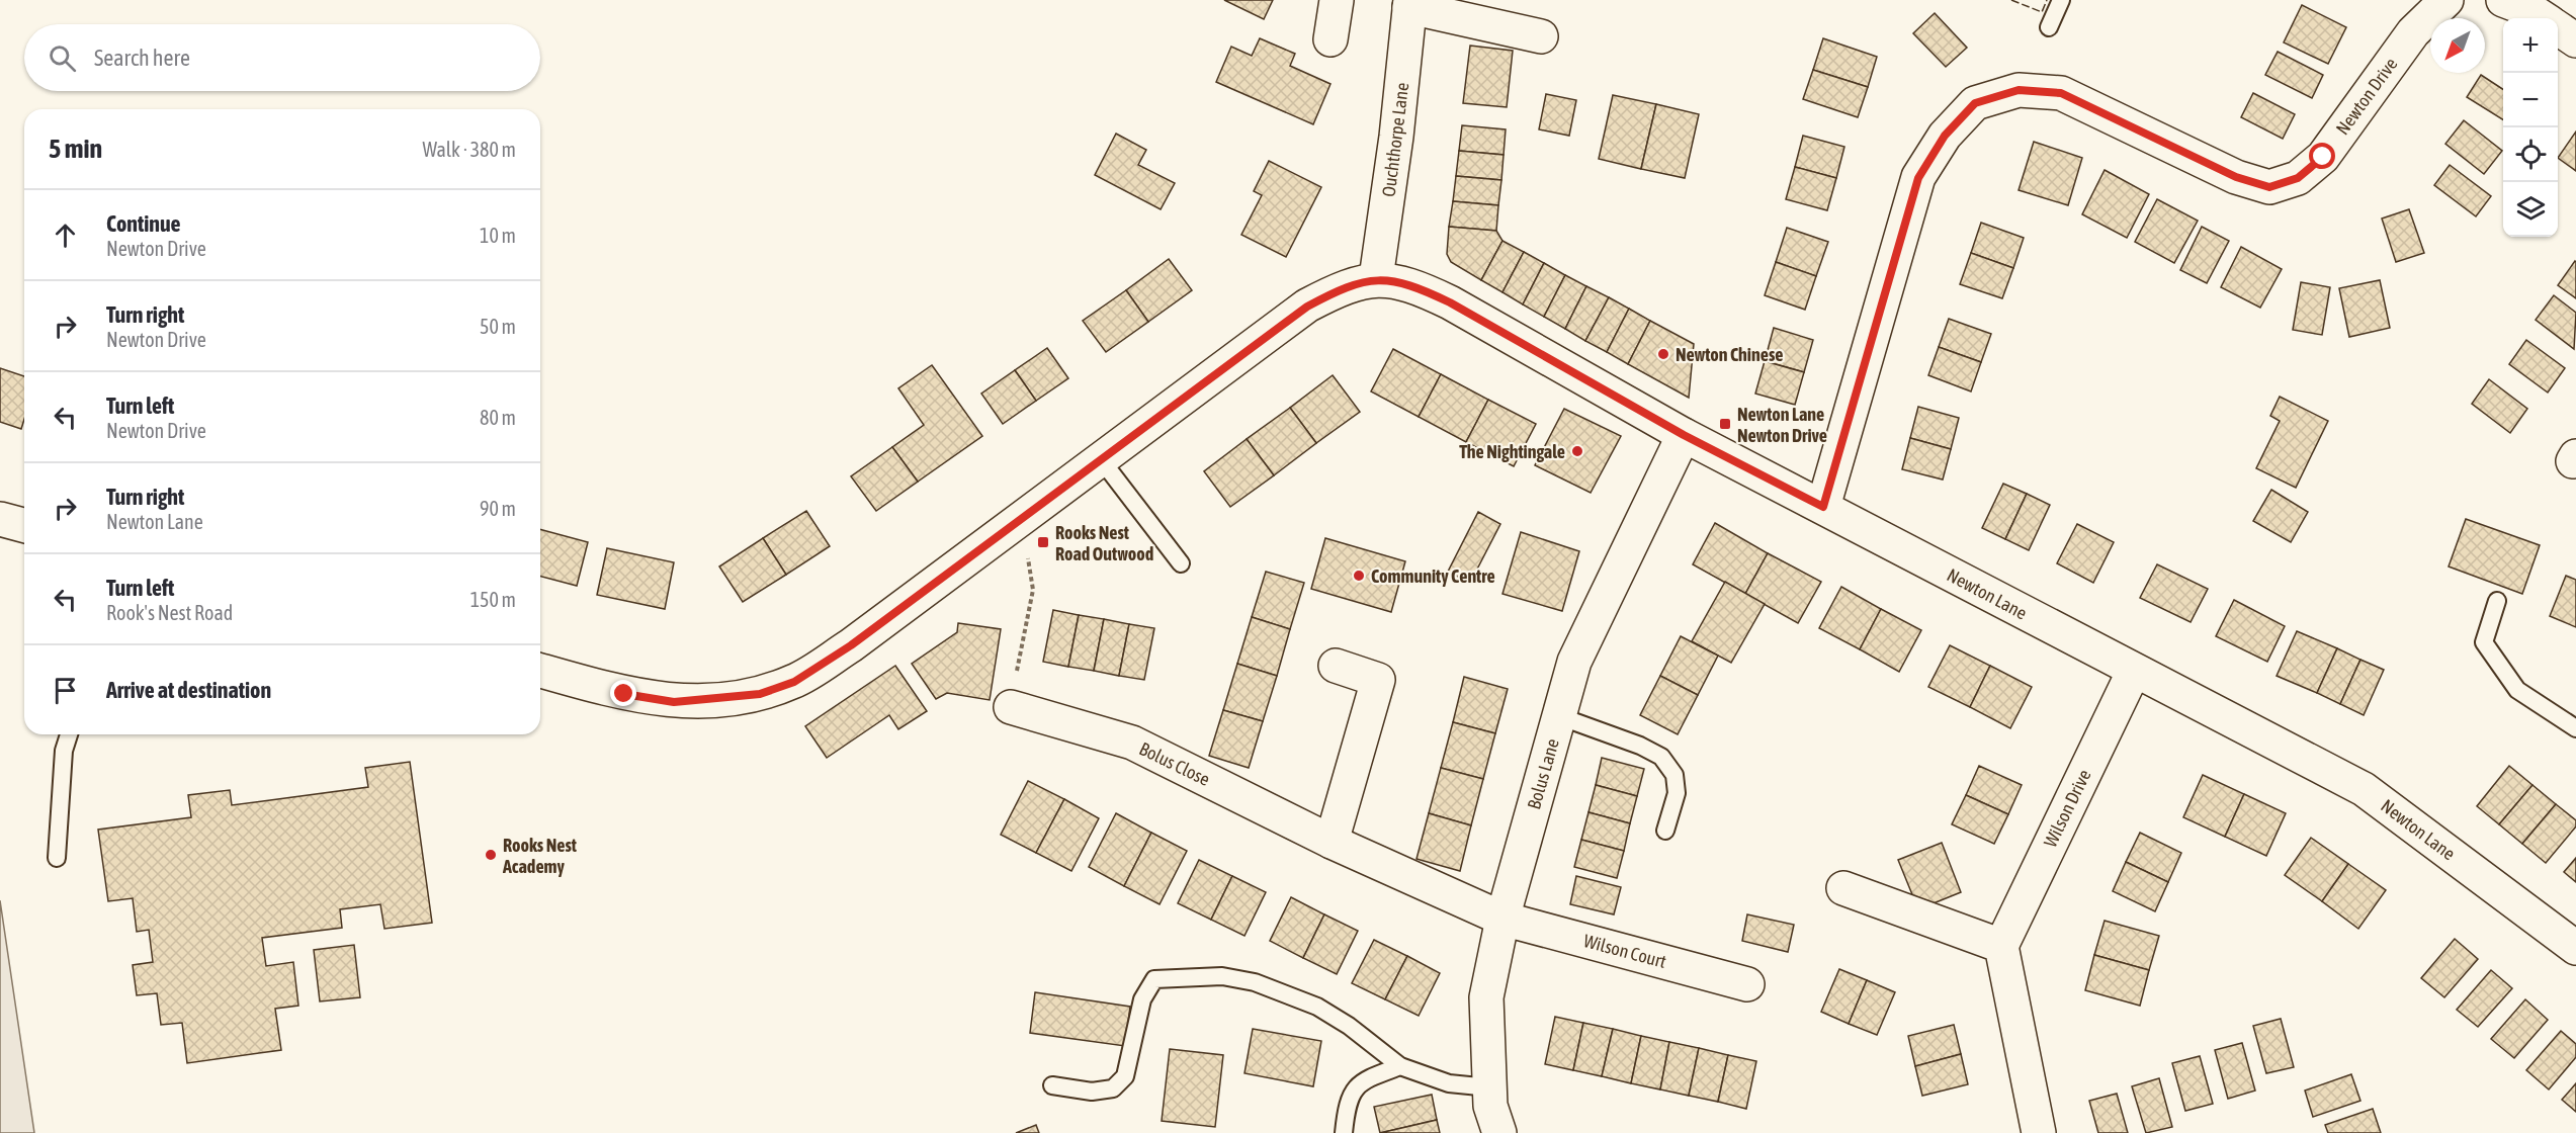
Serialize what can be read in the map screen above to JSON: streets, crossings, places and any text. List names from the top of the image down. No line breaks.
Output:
{"streets":{"street":["Newton Drive","Ouchthorpe Lane","Newton Lane","Bolus Close","Bolus Lane","Wilson Drive","Wilson Court"]},"crossings":[["Newton Drive","Newton Lane"],["Ouchthorpe Lane","Newton Lane"],["Newton Lane","Bolus Lane"],["Newton Lane","Wilson Drive"],["Bolus Close","Bolus Lane"],["Bolus Close","Wilson Court"],["Bolus Lane","Wilson Court"]],"places":{"other":["Newton Chinese","The Nightingale","Community Centre","Rooks Nest Academy"],"transit":["Newton Lane Newton Drive","Rooks Nest Road Outwood"]},"north":"bottom left","page":{"map_buttons":["+","−"],"search":"Search here","heading":["5 min","Walk · 380 m"],"list":[["Continue","Newton Drive","10 m"],["Turn right","Newton Drive","50 m"],["Turn left","Newton Drive","80 m"],["Turn right","Newton Lane","90 m"],["Turn left","Rook's Nest Road","150 m"],"Arrive at destination"]}}
